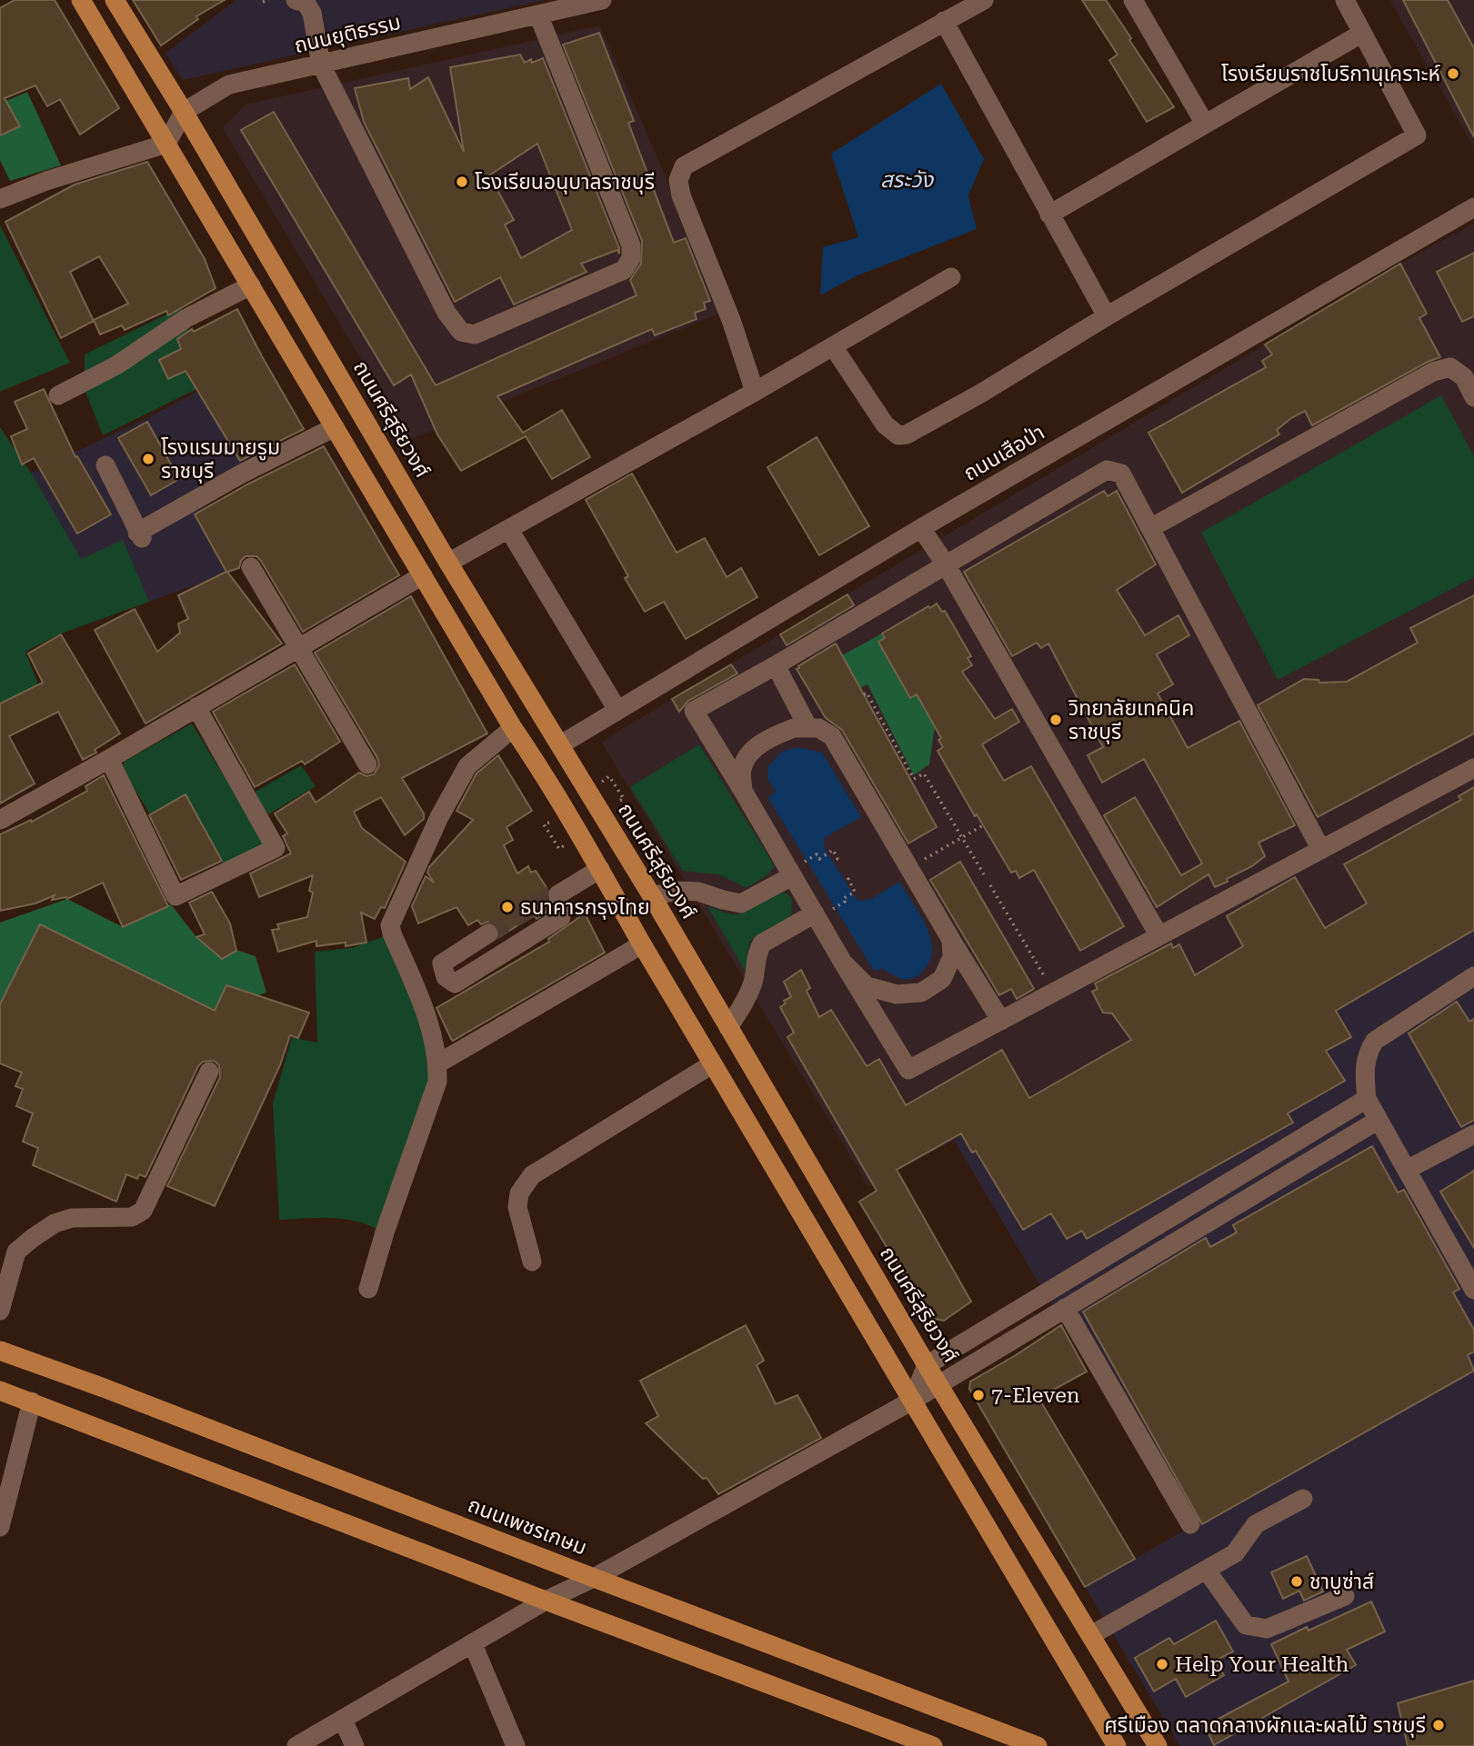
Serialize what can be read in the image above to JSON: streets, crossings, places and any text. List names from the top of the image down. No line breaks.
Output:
{"streets":{"main road":["ถนนศรีสุริยวงศ์","ถนนเพชรเกษม"],"street":["ถนนยุติธรรม","ถนนเสือป่า"]},"crossings":[["ถนนยุติธรรม","ถนนศรีสุริยวงศ์"],["ถนนศรีสุริยวงศ์","ถนนเสือป่า"]],"water":["สระวัง"],"places":["โรงเรียนราชโบริกานุเคราะห์","โรงเรียนอนุบาลราชบุรี","โรงแรมมายรูม ราชบุรี","วิทยาลัยเทคนิค ราชบุรี","ธนาคารกรุงไทย","7-Eleven","ชาบูซ่าส์","Help Your Health","ศรีเมือง ตลาดกลางผักและผลไม้ ราชบุรี"]}
